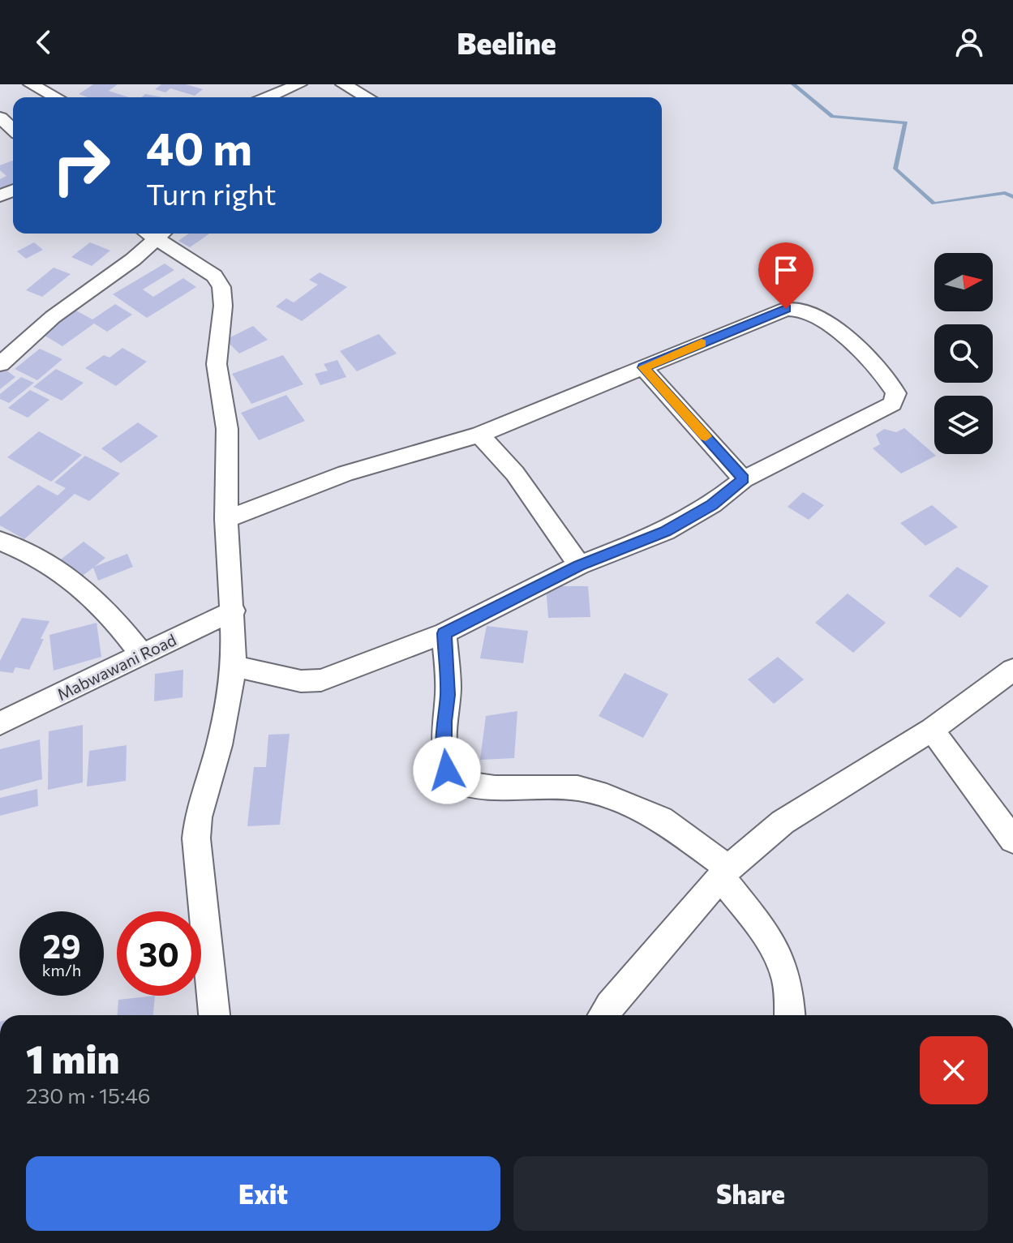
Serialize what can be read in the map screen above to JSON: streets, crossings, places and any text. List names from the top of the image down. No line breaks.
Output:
{"streets":{"street":["Mabwawani Road"]},"north":"right","page":{"header":"Beeline","turn":["40 m","Turn right"],"speed":"29 km/h","limit":"30","heading":["1 min","230 m · 15:46"],"buttons":["Exit","Share"]}}
